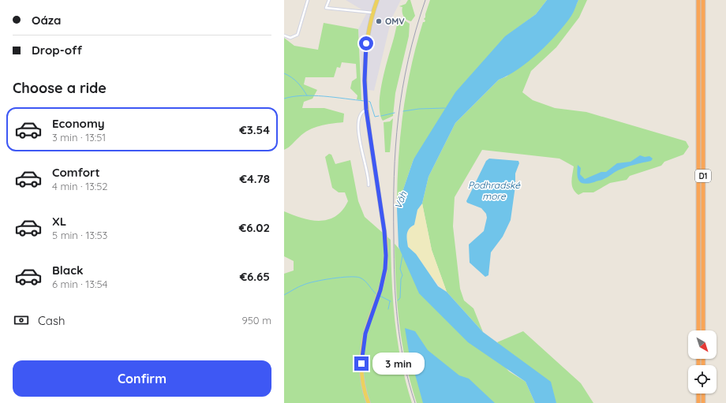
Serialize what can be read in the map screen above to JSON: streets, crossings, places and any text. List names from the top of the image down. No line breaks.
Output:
{"streets":{"highway":["D1"]},"water":["Podhradské more","Váh"],"places":["OMV"],"north":"bottom right","page":{"banner":["Oáza","Drop-off"],"heading":"Choose a ride","list":[{"name":"Economy","note":"3 min · 13:51","value":"€3.54"},{"name":"Comfort","note":"4 min · 13:52","value":"€4.78"},{"name":"XL","note":"5 min · 13:53","value":"€6.02"},{"name":"Black","note":"6 min · 13:54","value":"€6.65"}],"pay":["Cash","950 m"],"bubble":"3 min","buttons":"Confirm"}}
